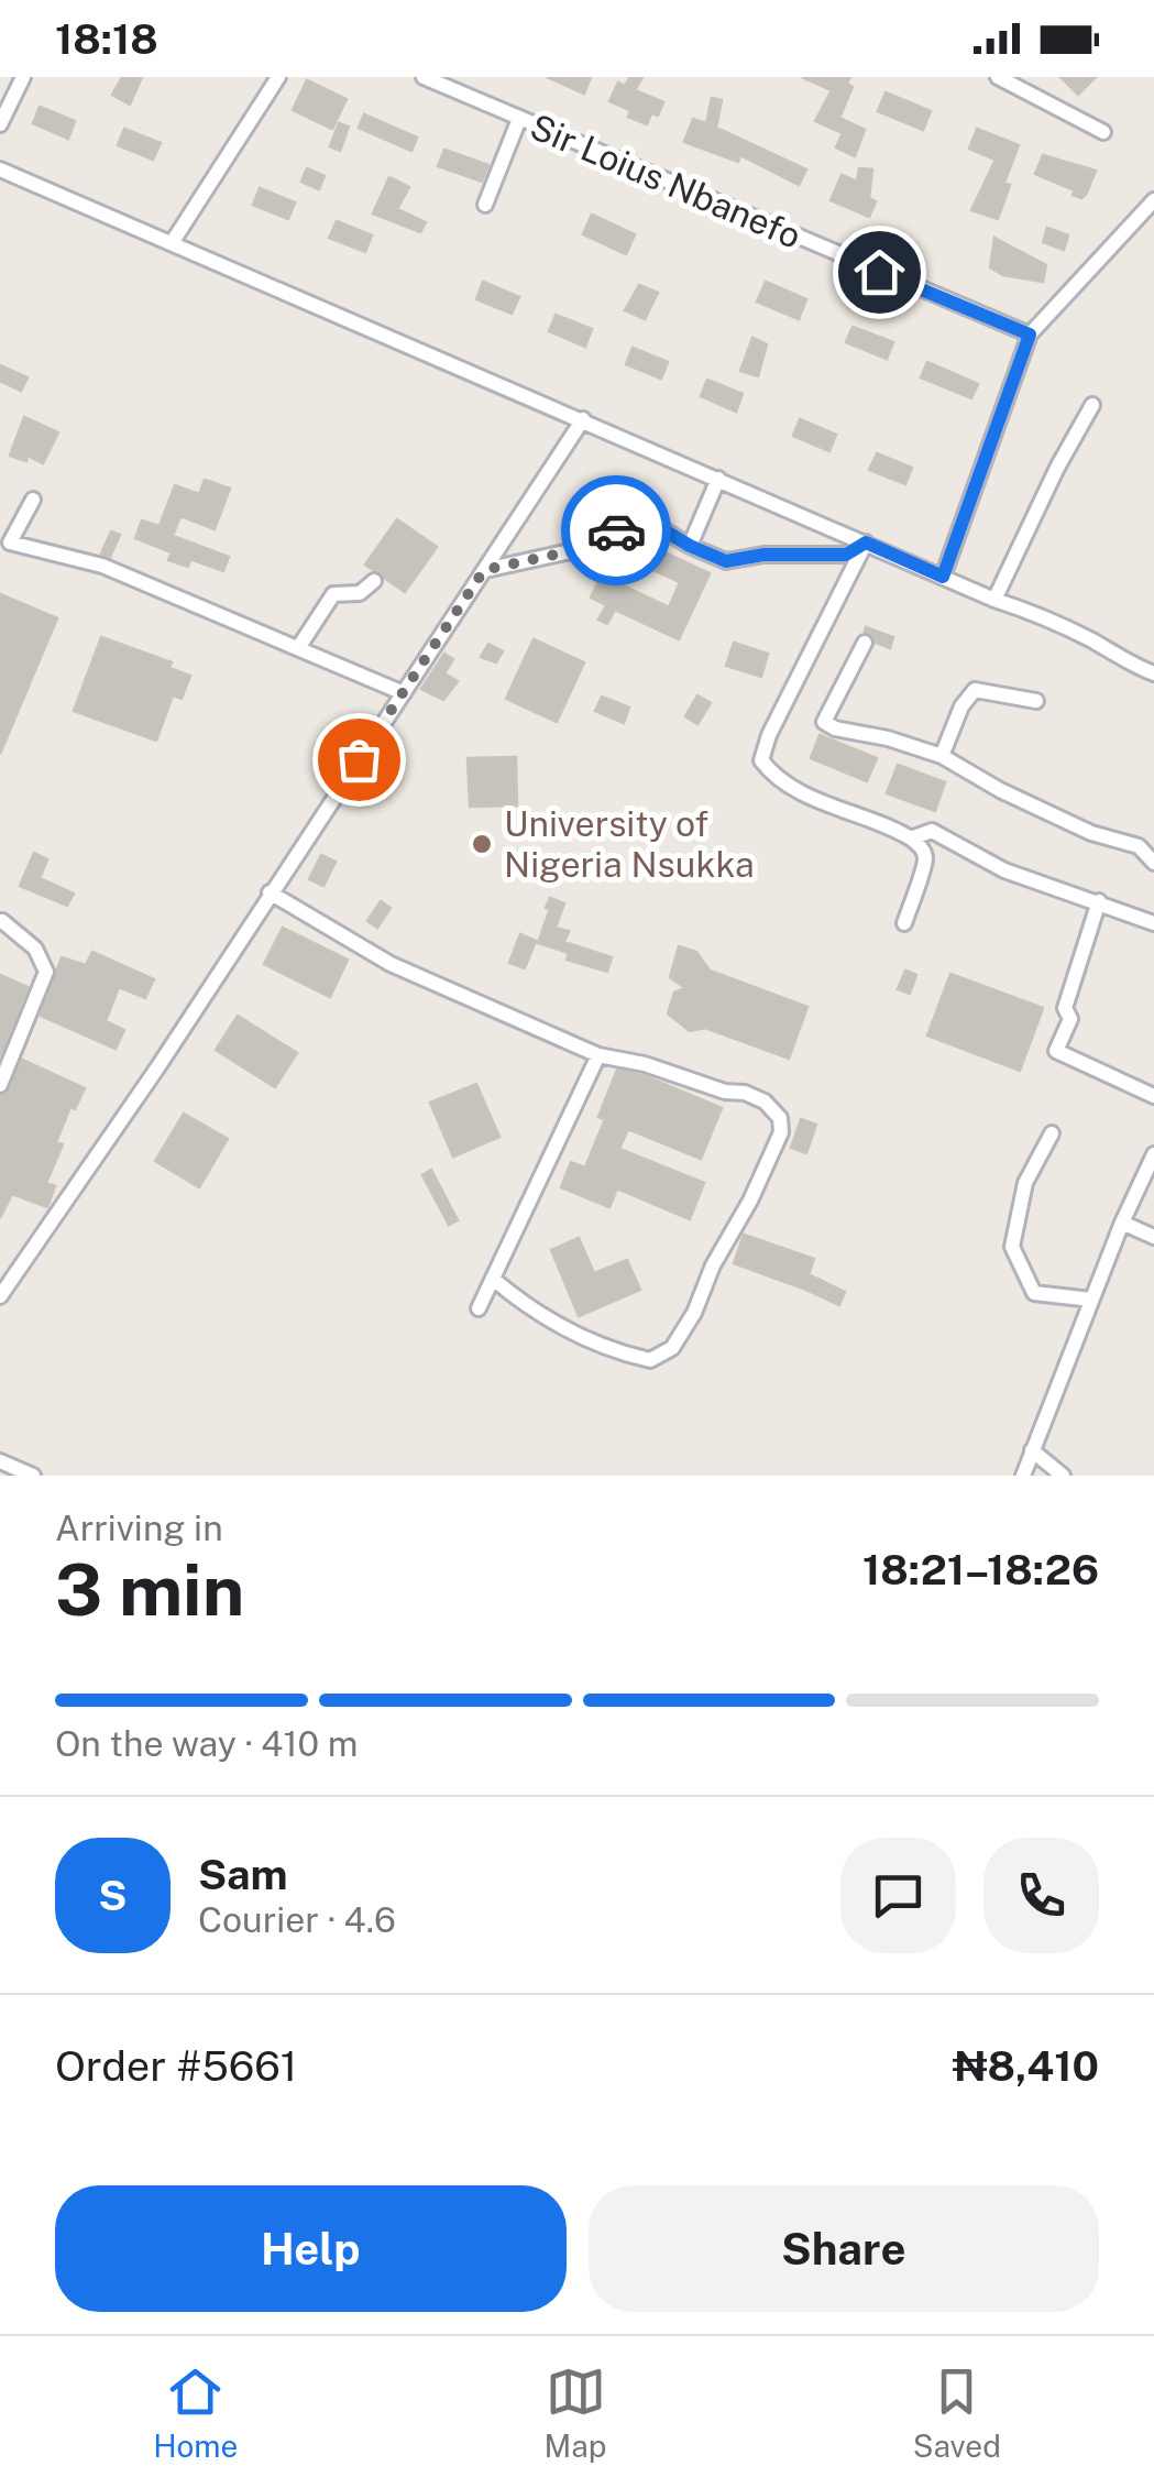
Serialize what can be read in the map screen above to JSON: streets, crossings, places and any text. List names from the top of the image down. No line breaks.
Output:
{"streets":{"street":["Sir Loius Nbanefo"]},"places":["University of Nigeria Nsukka"],"page":{"status":"18:18","heading":["3 min","Arriving in","18:21–18:26"],"panel":["Sam","Courier · 4.6","Order #5661","₦8,410"],"bar":"On the way · 410 m","round":"S","buttons":["Help","Share"],"tabs":["Home","Map","Saved"]}}
